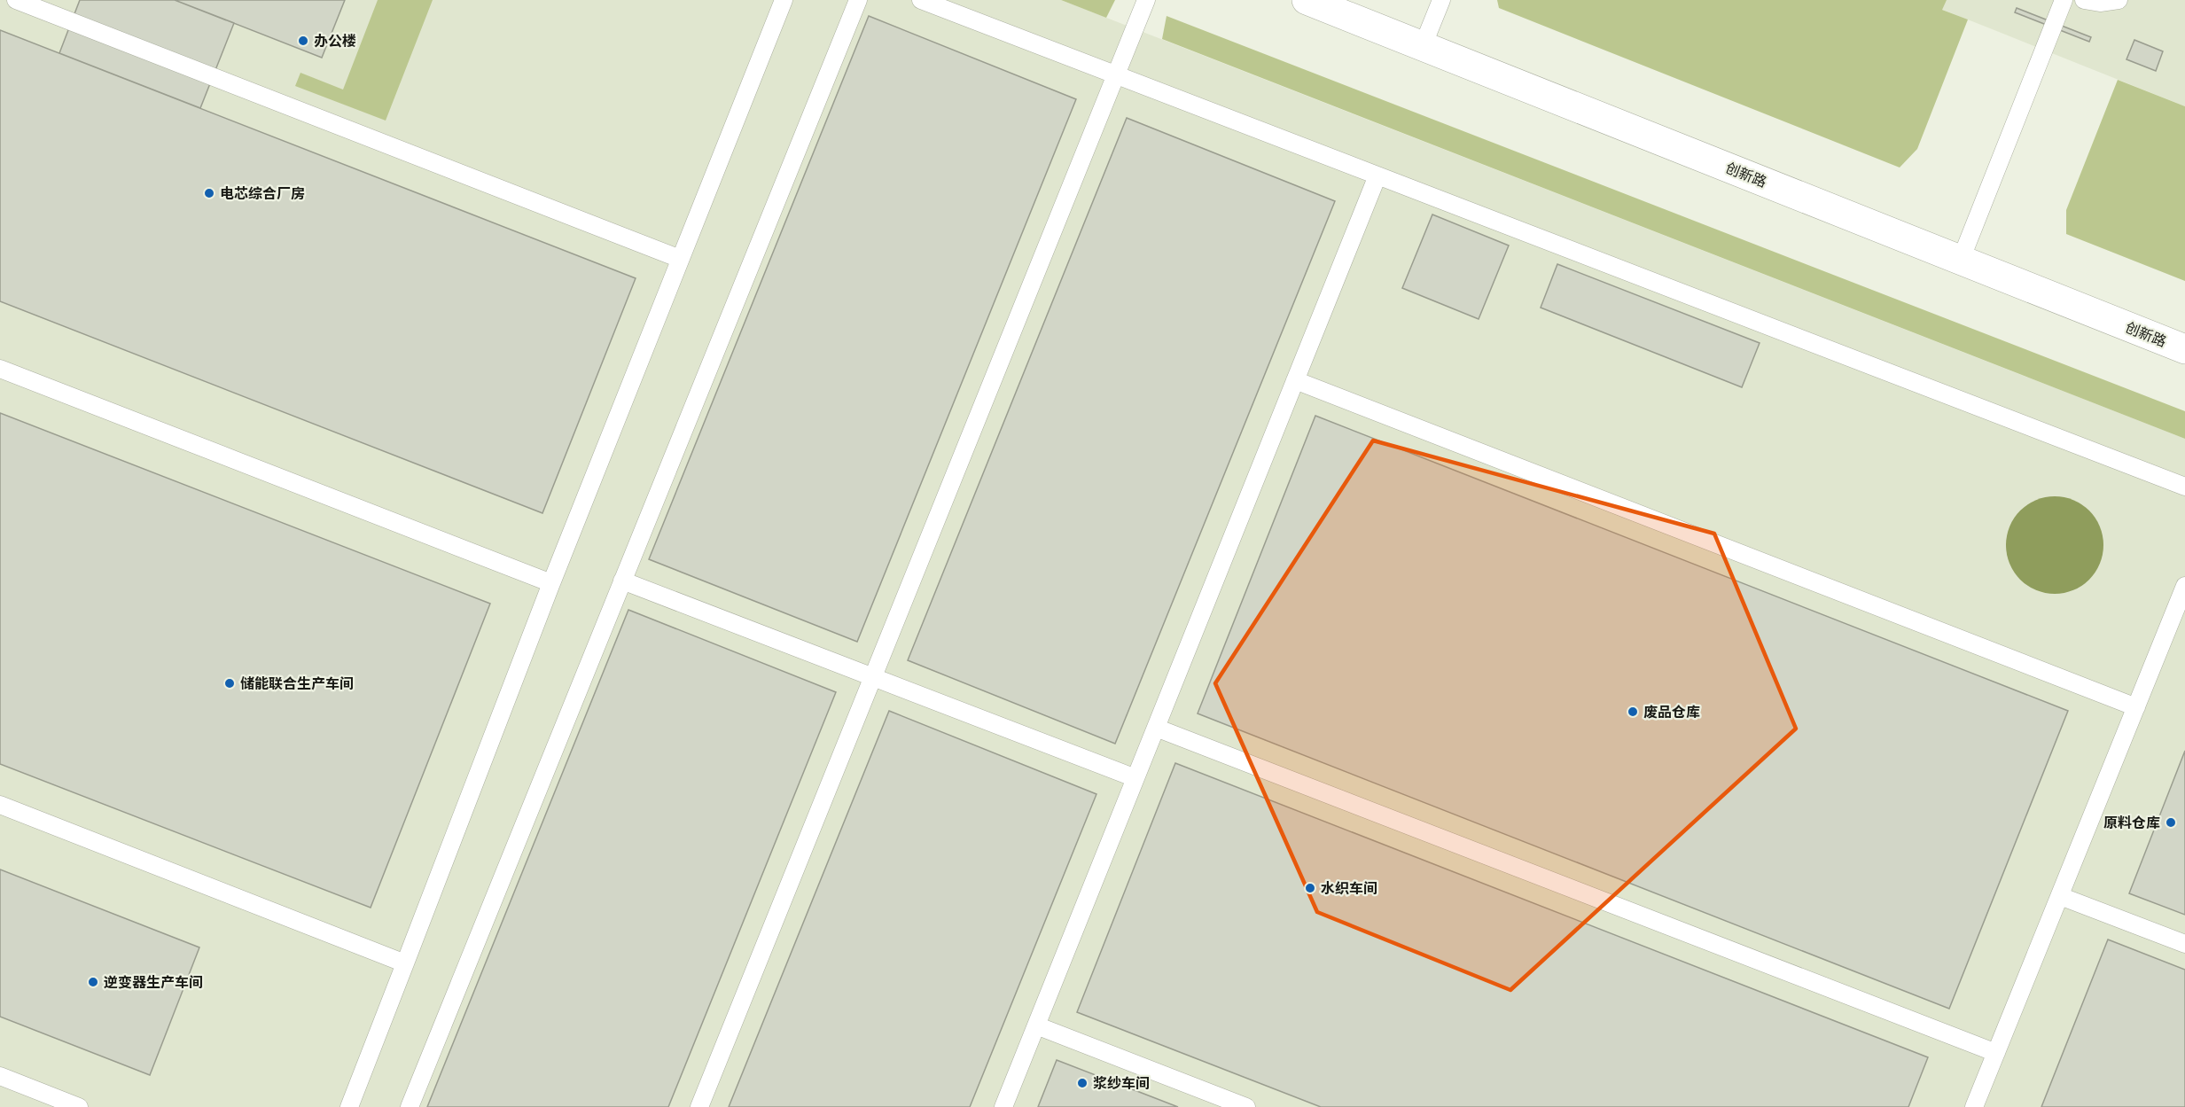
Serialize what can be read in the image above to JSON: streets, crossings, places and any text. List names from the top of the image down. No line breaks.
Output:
{"streets":{"main road":["创新路"]},"places":["办公楼","电芯综合厂房","储能联合生产车间","废品仓库","原料仓库","水织车间","逆变器生产车间","浆纱车间"]}
